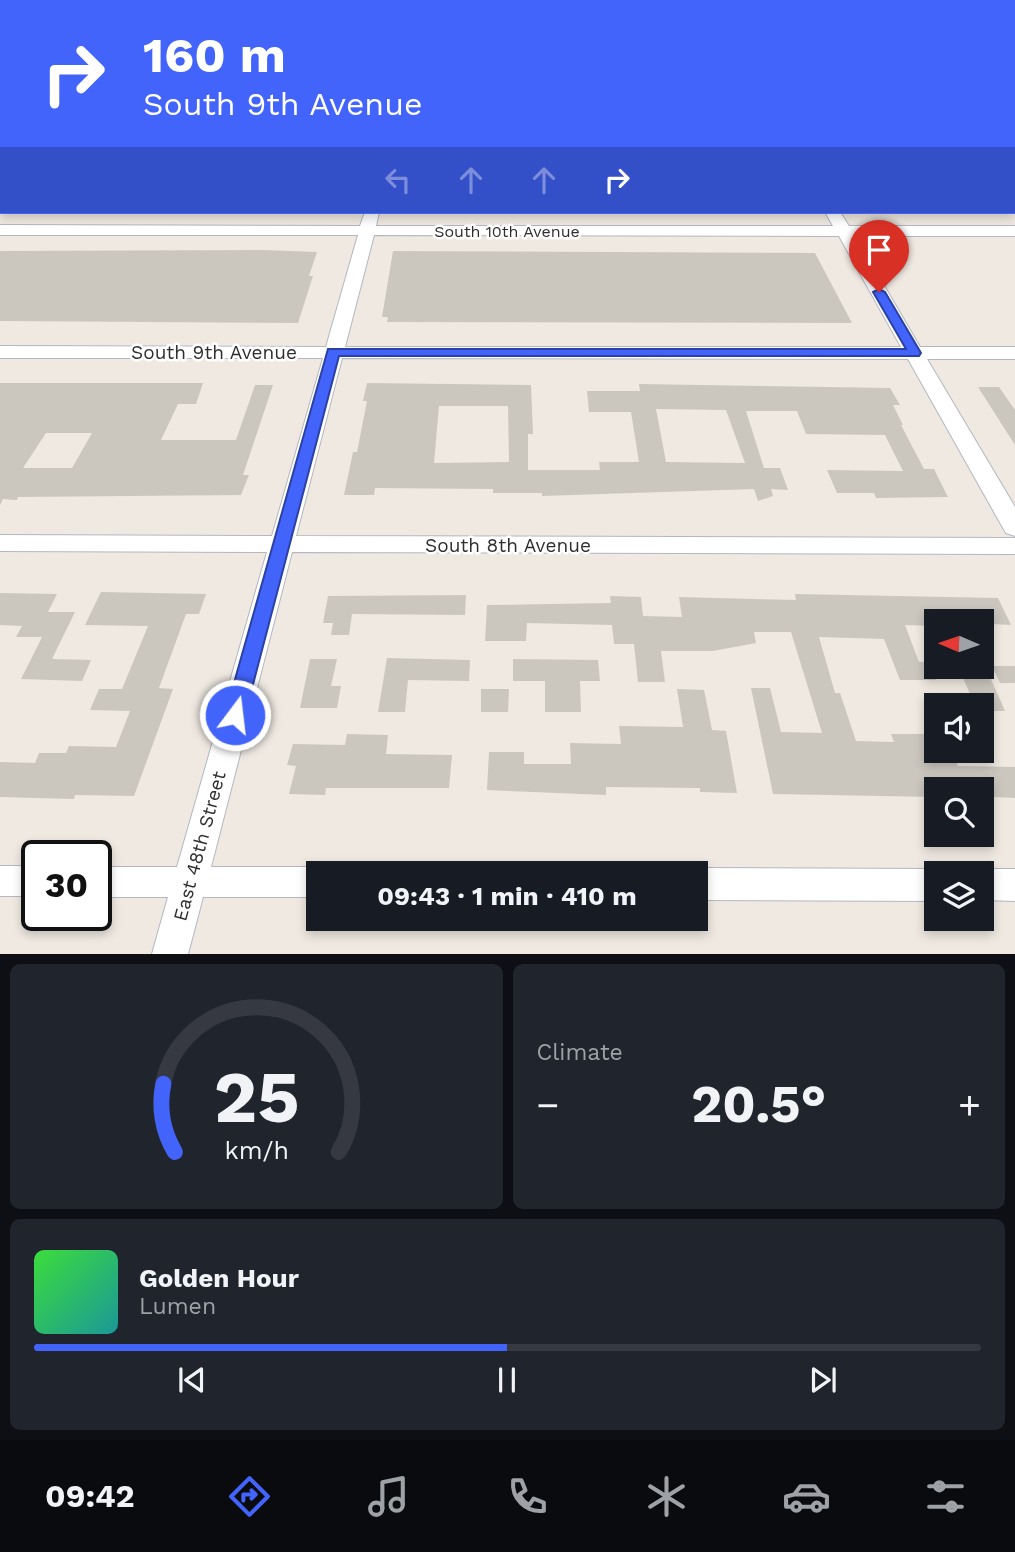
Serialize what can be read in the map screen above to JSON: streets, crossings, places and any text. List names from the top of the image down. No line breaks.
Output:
{"streets":{"street":["South 10th Avenue","South 9th Avenue","South 8th Avenue","East 48th Street"]},"crossings":[["South 10th Avenue","East 48th Street"],["South 9th Avenue","East 48th Street"],["South 8th Avenue","East 48th Street"]],"north":"left","page":{"turn":["160 m","South 9th Avenue"],"limit":"30","trip":"09:43 · 1 min · 410 m","tile":"Climate","heat":["−","20.5°","+"],"song":["Golden Hour","Lumen"],"tabs":"09:42","gauge":["25","km/h"]}}
